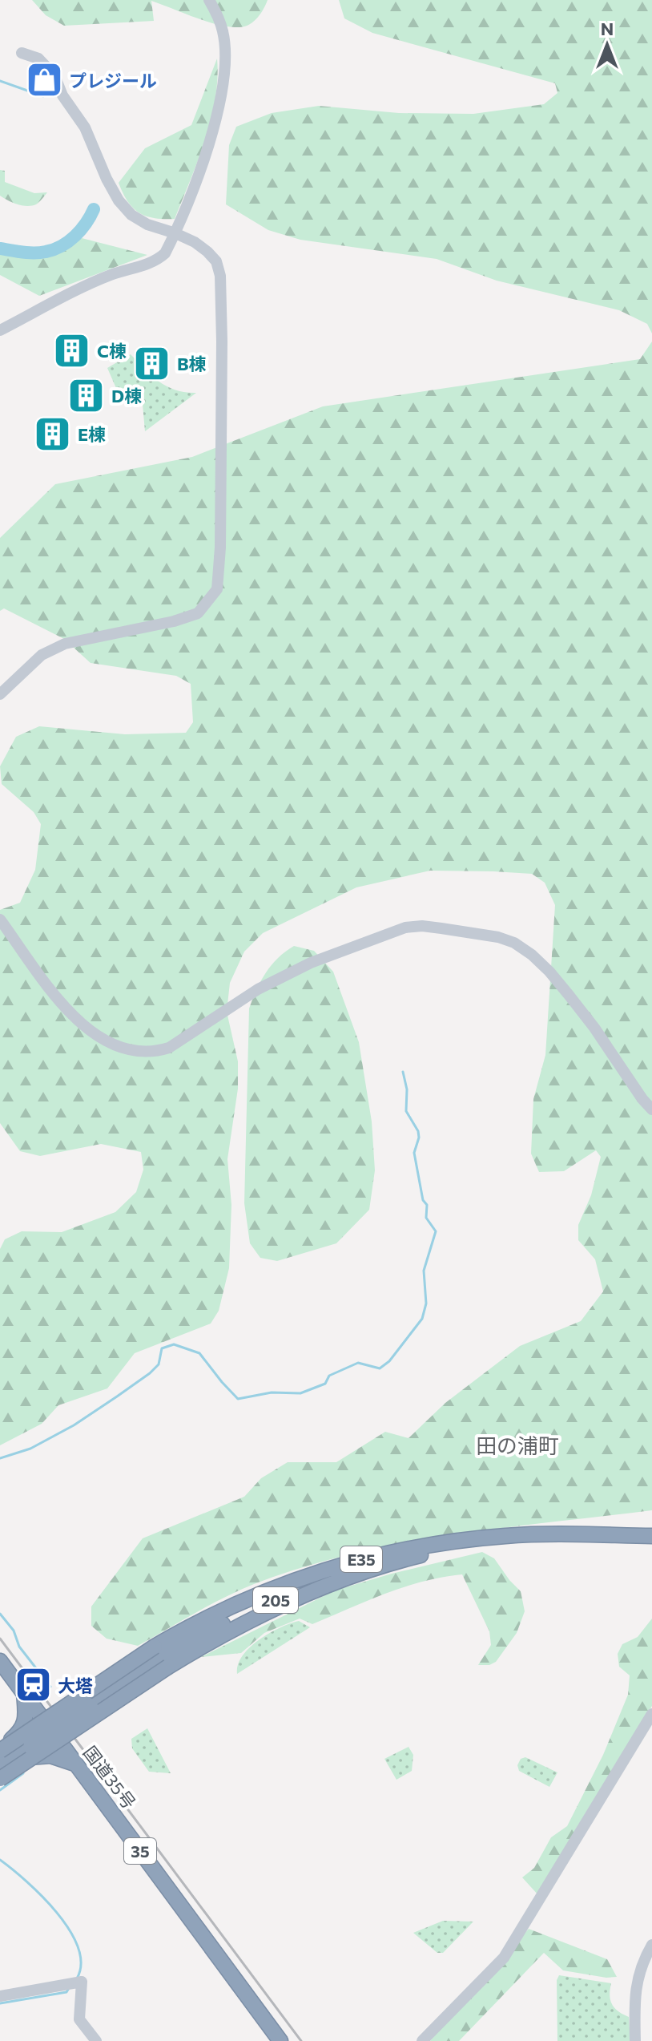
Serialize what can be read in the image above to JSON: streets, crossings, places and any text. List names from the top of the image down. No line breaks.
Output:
{"streets":{"highway":["E35","205","国道35号","35"]},"crossings":[["E35","205"],["205","国道35号"]],"districts":["田の浦町"],"places":{"shop":["プレジール"],"building":["C棟","B棟","D棟","E棟"],"station":["大塔"]},"north":"top"}
